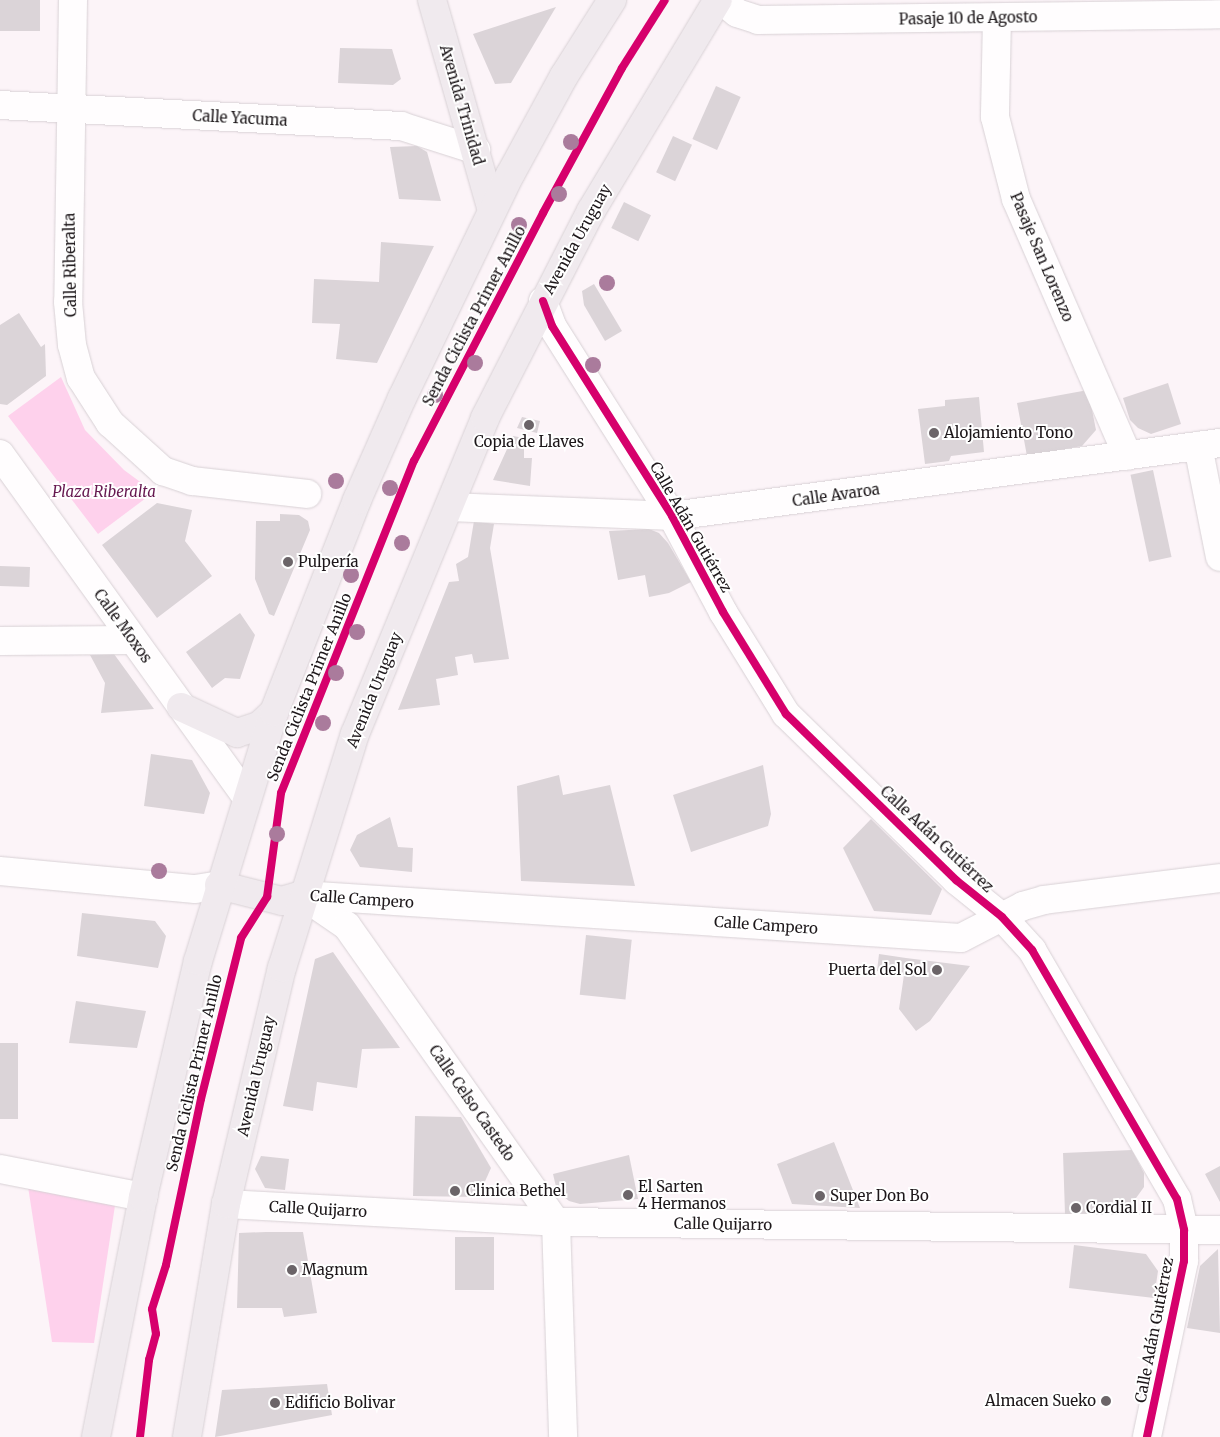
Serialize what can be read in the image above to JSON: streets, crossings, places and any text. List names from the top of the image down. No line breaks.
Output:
{"streets":{"main road":["Avenida Trinidad","Avenida Uruguay"],"street":["Pasaje 10 de Agosto","Calle Yacuma","Pasaje San Lorenzo","Calle Riberalta","Calle Avaroa","Calle Adán Gutiérrez","Calle Moxos","Calle Campero","Calle Celso Castedo","Calle Quijarro"],"cycle path":["Senda Ciclista Primer Anillo"]},"crossings":[["Pasaje 10 de Agosto","Avenida Uruguay"],["Pasaje 10 de Agosto","Pasaje San Lorenzo"],["Avenida Trinidad","Calle Yacuma"],["Calle Yacuma","Calle Riberalta"],["Avenida Uruguay","Calle Avaroa"],["Avenida Uruguay","Calle Adán Gutiérrez"],["Avenida Uruguay","Calle Campero"],["Avenida Uruguay","Calle Celso Castedo"],["Avenida Uruguay","Calle Quijarro"],["Pasaje San Lorenzo","Calle Avaroa"],["Calle Avaroa","Calle Adán Gutiérrez"],["Calle Adán Gutiérrez","Calle Campero"],["Calle Adán Gutiérrez","Calle Quijarro"],["Calle Campero","Calle Celso Castedo"],["Calle Celso Castedo","Calle Quijarro"]],"parks":["Plaza Riberalta"],"places":["Copia de Llaves","Alojamiento Tono","Pulpería","Puerta del Sol","Clinica Bethel","El Sarten 4 Hermanos","Super Don Bo","Cordial II","Magnum","Almacen Sueko","Edificio Bolivar"]}
